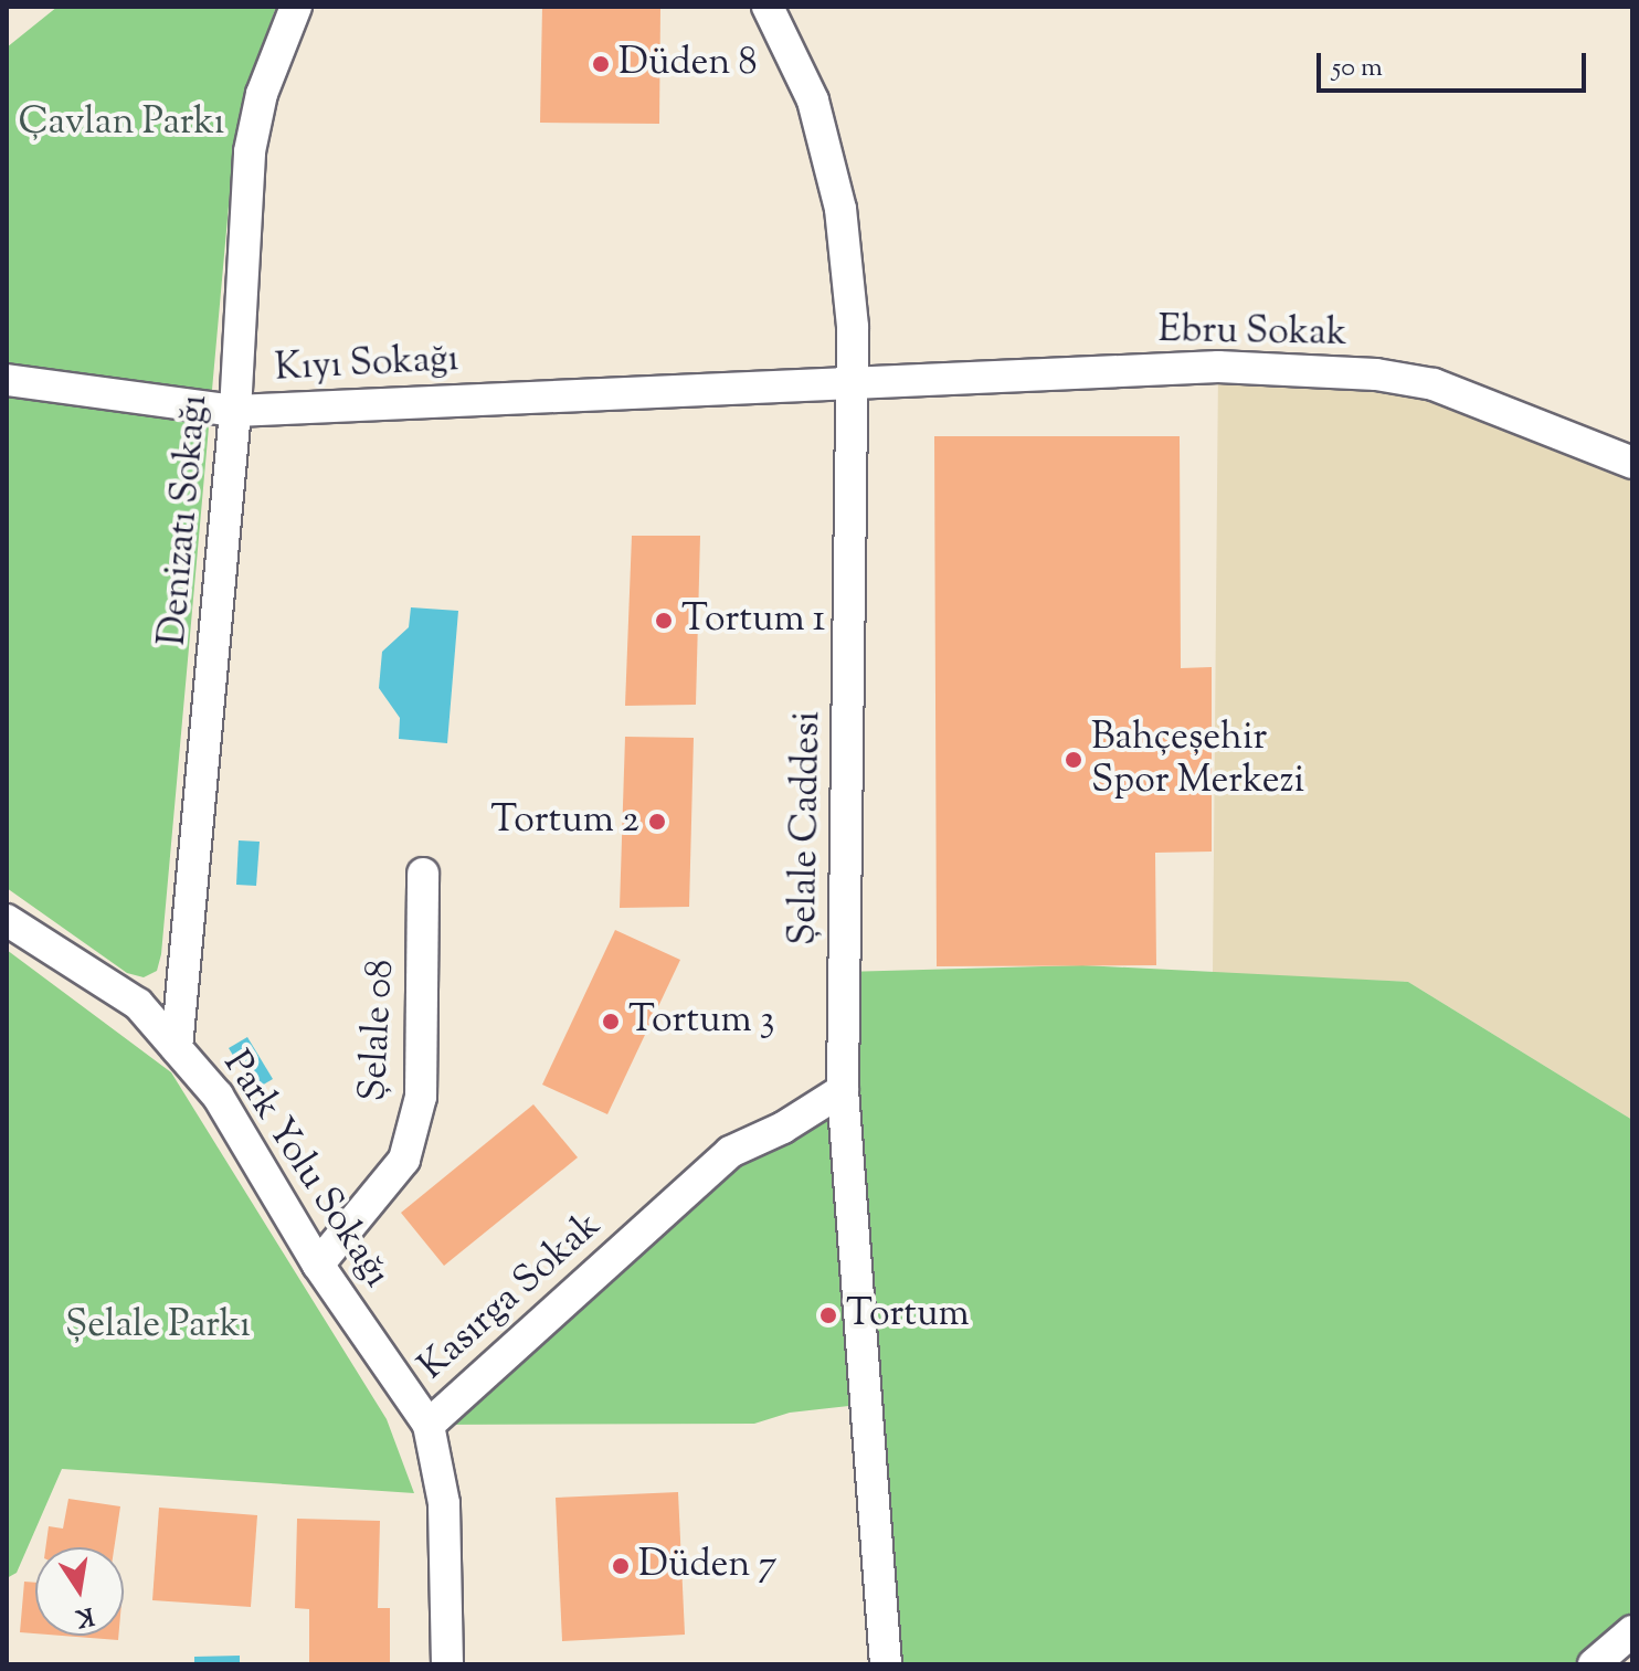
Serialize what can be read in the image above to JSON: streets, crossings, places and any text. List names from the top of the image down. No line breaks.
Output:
{"streets":{"street":["Ebru Sokak","Kıyı Sokağı","Denizatı Sokağı","Şelale Caddesi","Şelale 08","Park Yolu Sokağı","Kasırga Sokak"]},"crossings":[["Ebru Sokak","Kıyı Sokağı"],["Ebru Sokak","Şelale Caddesi"],["Kıyı Sokağı","Denizatı Sokağı"],["Denizatı Sokağı","Park Yolu Sokağı"],["Şelale Caddesi","Kasırga Sokak"],["Şelale 08","Park Yolu Sokağı"],["Park Yolu Sokağı","Kasırga Sokak"]],"parks":["Çavlan Parkı","Şelale Parkı"],"places":["Düden 8","Tortum 1","Bahçeşehir Spor Merkezi","Tortum 2","Tortum 3","Tortum","Düden 7"],"scale_bar":"50 m","north":"bottom"}
